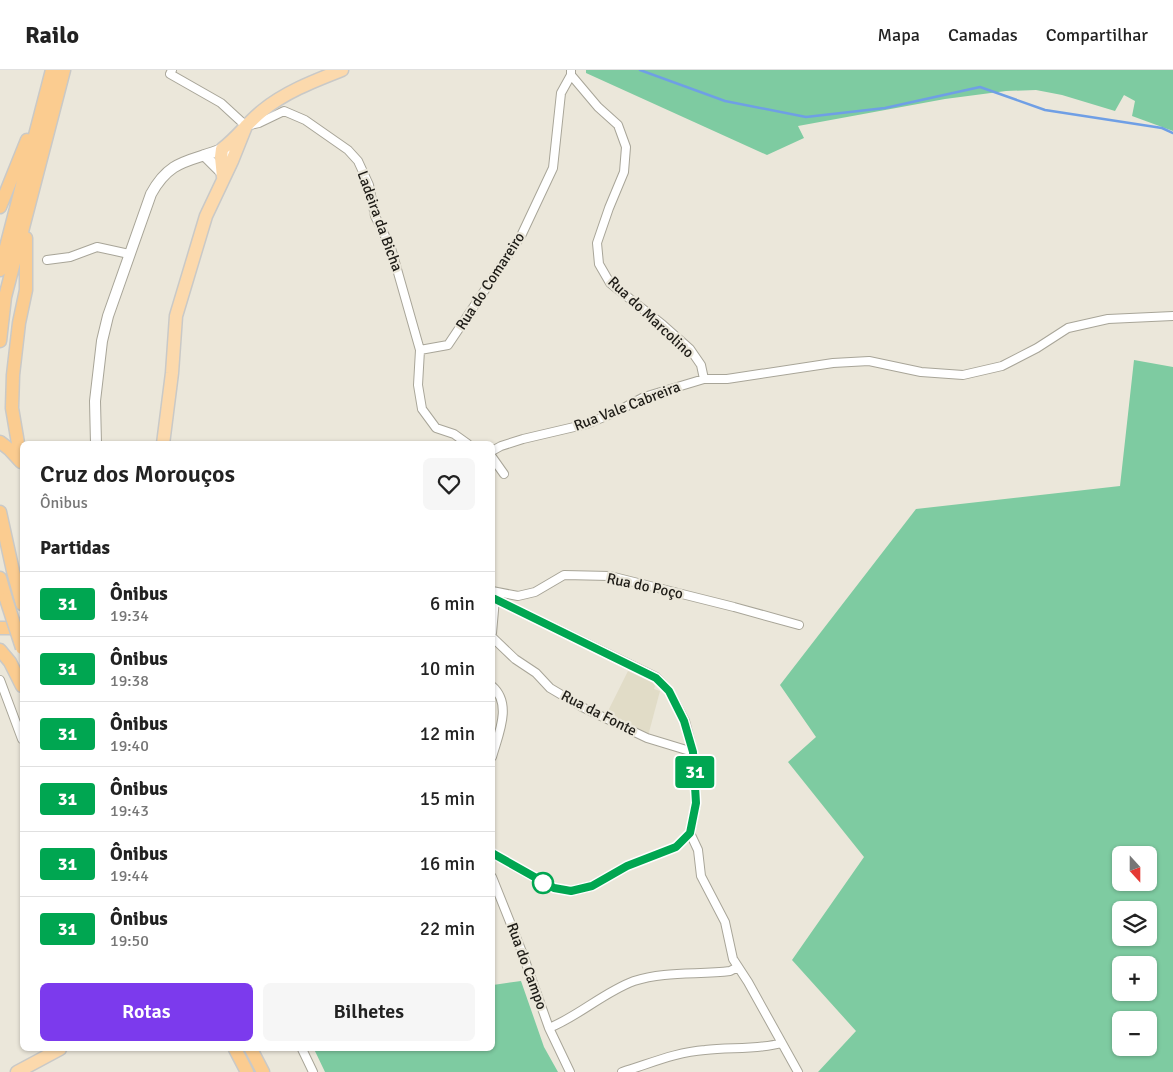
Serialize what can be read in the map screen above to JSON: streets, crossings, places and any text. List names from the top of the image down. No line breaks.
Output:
{"streets":{"street":["Ladeira da Bicha","Rua do Comareiro","Rua do Marcolino","Rua Vale Cabreira","Rua do Poço","Rua da Fonte","Rua do Campo"]},"crossings":[["Ladeira da Bicha","Rua do Comareiro"],["Rua do Comareiro","Rua do Marcolino"],["Rua do Marcolino","Rua Vale Cabreira"]],"lines":["bus line 31"],"north":"bottom","page":{"header":"Railo","nav":["Mapa","Camadas","Compartilhar"],"on_map":"31","heading":[["Cruz dos Morouços","Ônibus"],"Partidas"],"list":[{"mark":"31","name":"Ônibus","note":"19:34","value":"6 min"},{"mark":"31","name":"Ônibus","note":"19:38","value":"10 min"},{"mark":"31","name":"Ônibus","note":"19:40","value":"12 min"},{"mark":"31","name":"Ônibus","note":"19:43","value":"15 min"},{"mark":"31","name":"Ônibus","note":"19:44","value":"16 min"},{"mark":"31","name":"Ônibus","note":"19:50","value":"22 min"}],"map_buttons":["+","−"],"buttons":["Rotas","Bilhetes"]}}
